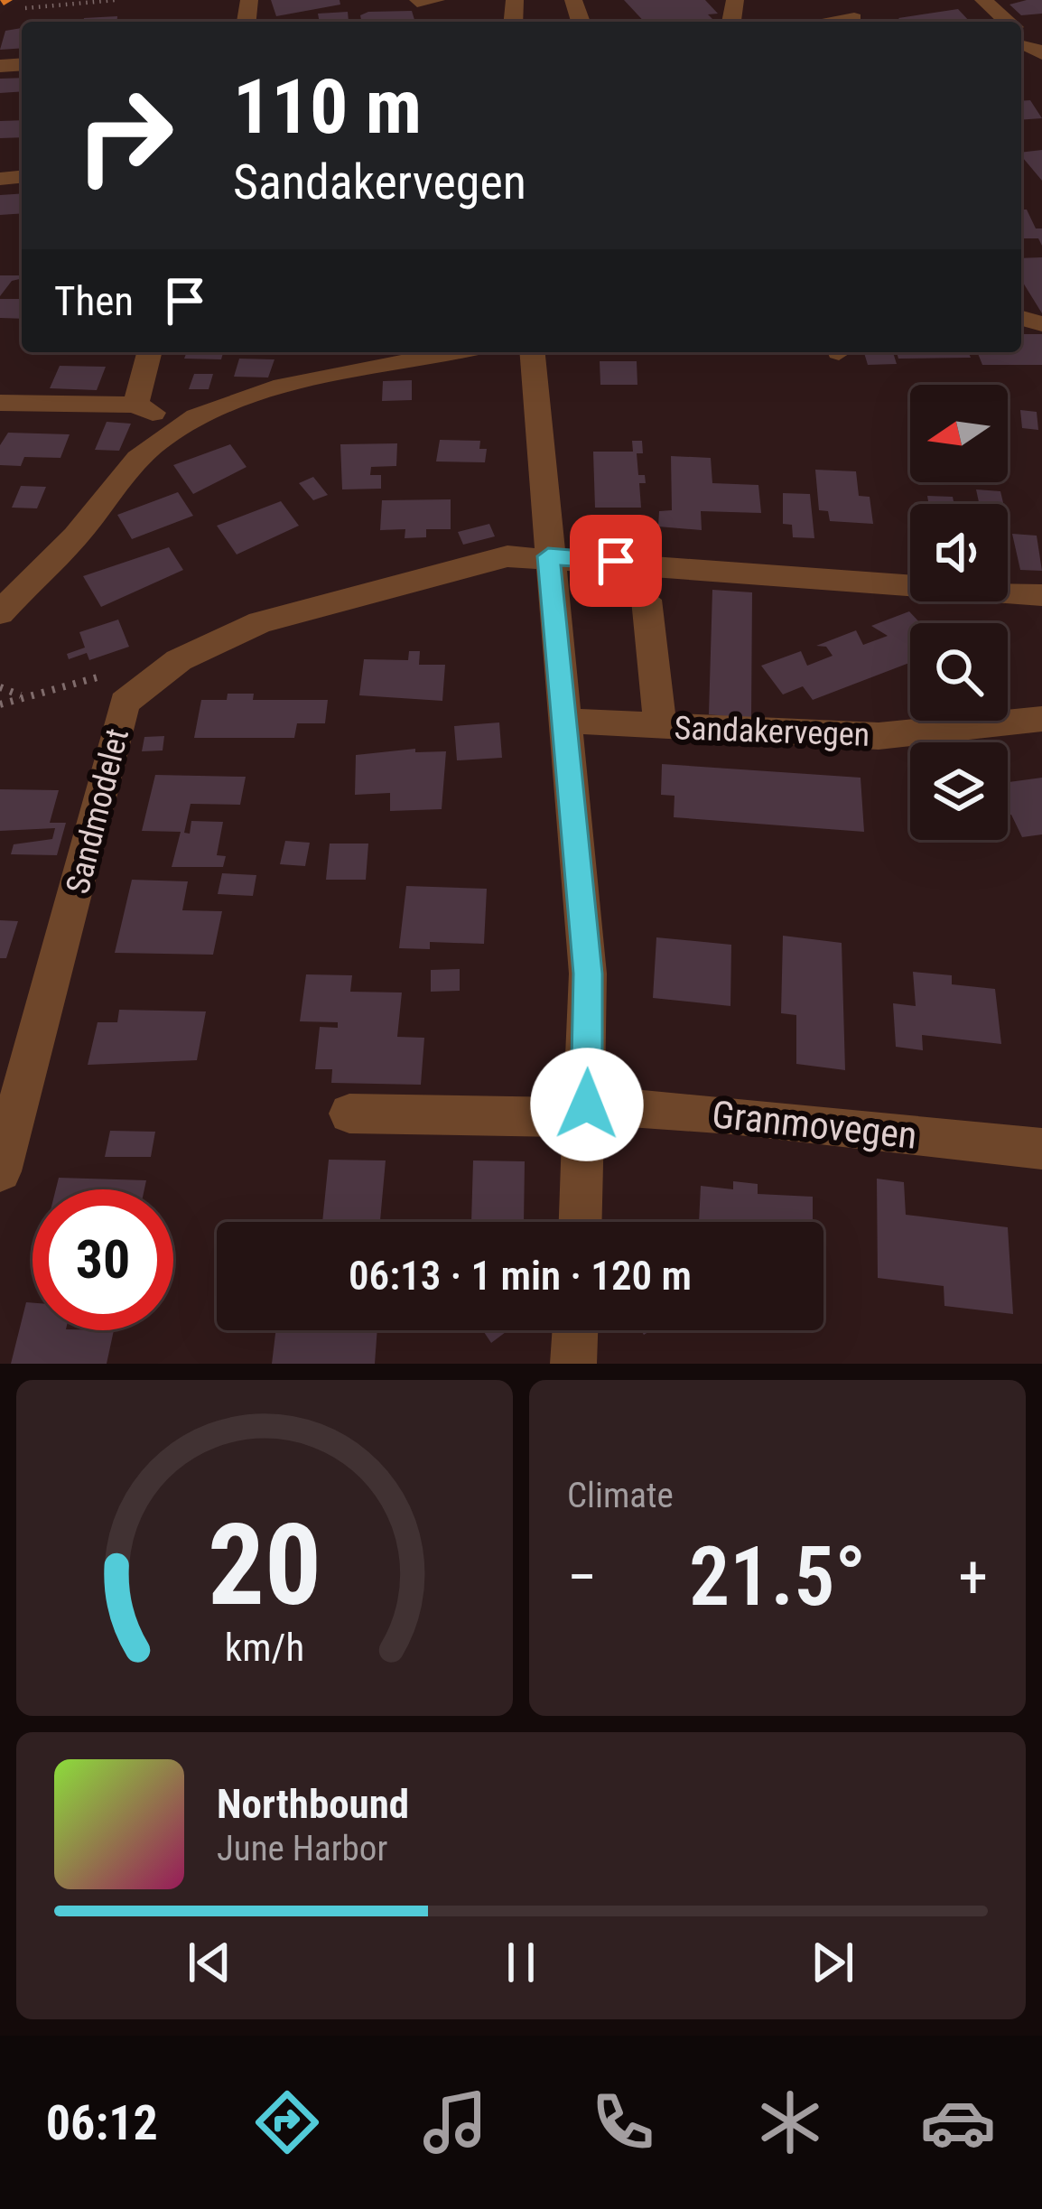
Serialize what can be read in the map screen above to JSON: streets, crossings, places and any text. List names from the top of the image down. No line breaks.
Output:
{"streets":{"street":["Sandakervegen","Sandmodelet","Granmovegen"]},"north":"left","page":{"turn":["110 m","Sandakervegen"],"then":"Then","limit":"30","trip":"06:13 · 1 min · 120 m","tile":"Climate","heat":["−","21.5°","+"],"song":["Northbound","June Harbor"],"tabs":"06:12","gauge":["20","km/h"]}}
